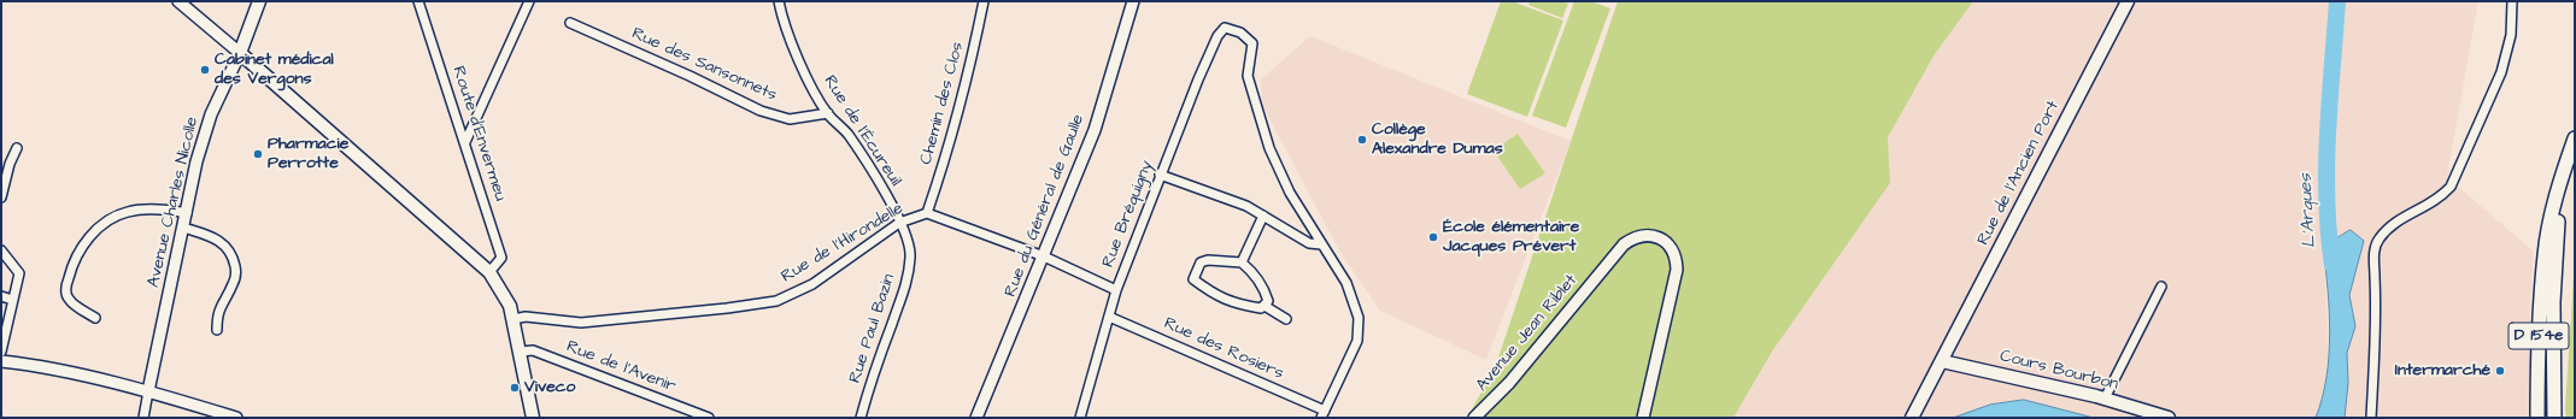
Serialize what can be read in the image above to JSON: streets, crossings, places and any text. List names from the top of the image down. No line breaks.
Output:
{"streets":{"main road":["Rue de l'Ancien Port","Avenue Charles Nicolle","D 154e","Cours Bourbon"],"street":["Rue des Sansonnets","Chemin des Clos","Rue de l'Écureuil","Route d'Envermeu","Rue du Général de Gaulle","Rue Bréquigny","Rue de l'Hirondelle","Rue Paul Bazin","Avenue Jean Riblet","Rue des Rosiers","Rue de l'Avenir"]},"crossings":[["Rue des Sansonnets","Rue de l'Écureuil"],["Chemin des Clos","Rue de l'Hirondelle"],["Rue de l'Écureuil","Rue de l'Hirondelle"],["Rue de l'Écureuil","Rue Paul Bazin"],["Rue de l'Ancien Port","Cours Bourbon"],["Rue du Général de Gaulle","Rue de l'Hirondelle"],["Rue Bréquigny","Rue de l'Hirondelle"],["Rue Bréquigny","Rue des Rosiers"],["Rue de l'Hirondelle","Rue Paul Bazin"]],"water":["L'Arques"],"places":["Cabinet médical des Vergons","Collège Alexandre Dumas","Pharmacie Perrotte","École élémentaire Jacques Prévert","Intermarché","Viveco"]}
